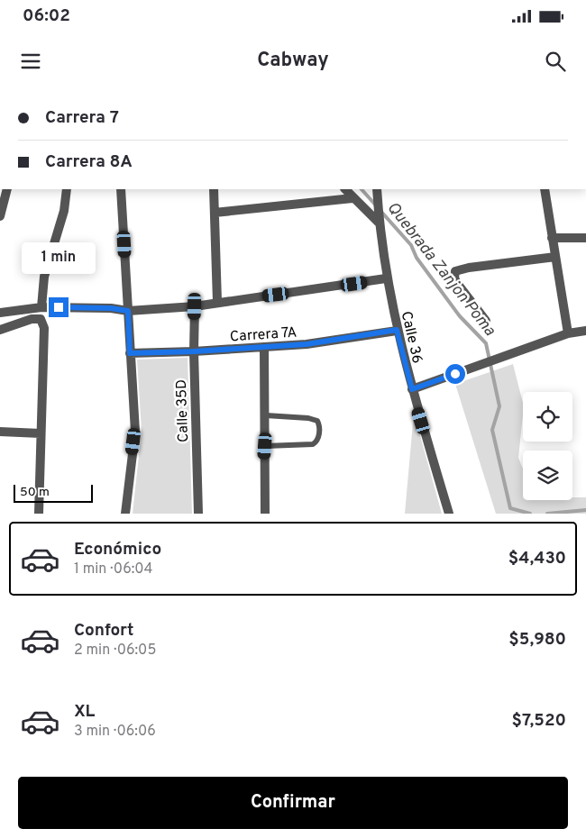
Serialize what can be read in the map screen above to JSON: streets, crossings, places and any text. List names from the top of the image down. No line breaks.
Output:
{"streets":{"street":["Carrera 7A","Calle 36","Calle 35D"]},"crossings":[["Carrera 7A","Calle 36"],["Carrera 7A","Calle 35D"]],"water":["Quebrada Zanjon Poma"],"scale_bar":"50 m","page":{"status":"06:02","header":"Cabway","banner":["Carrera 7","Carrera 8A"],"bubble":"1 min","scale":"50 m","list":[{"name":"Económico","note":"1 min · 06:04","value":"$4,430"},{"name":"Confort","note":"2 min · 06:05","value":"$5,980"},{"name":"XL","note":"3 min · 06:06","value":"$7,520"}],"buttons":"Confirmar"}}
